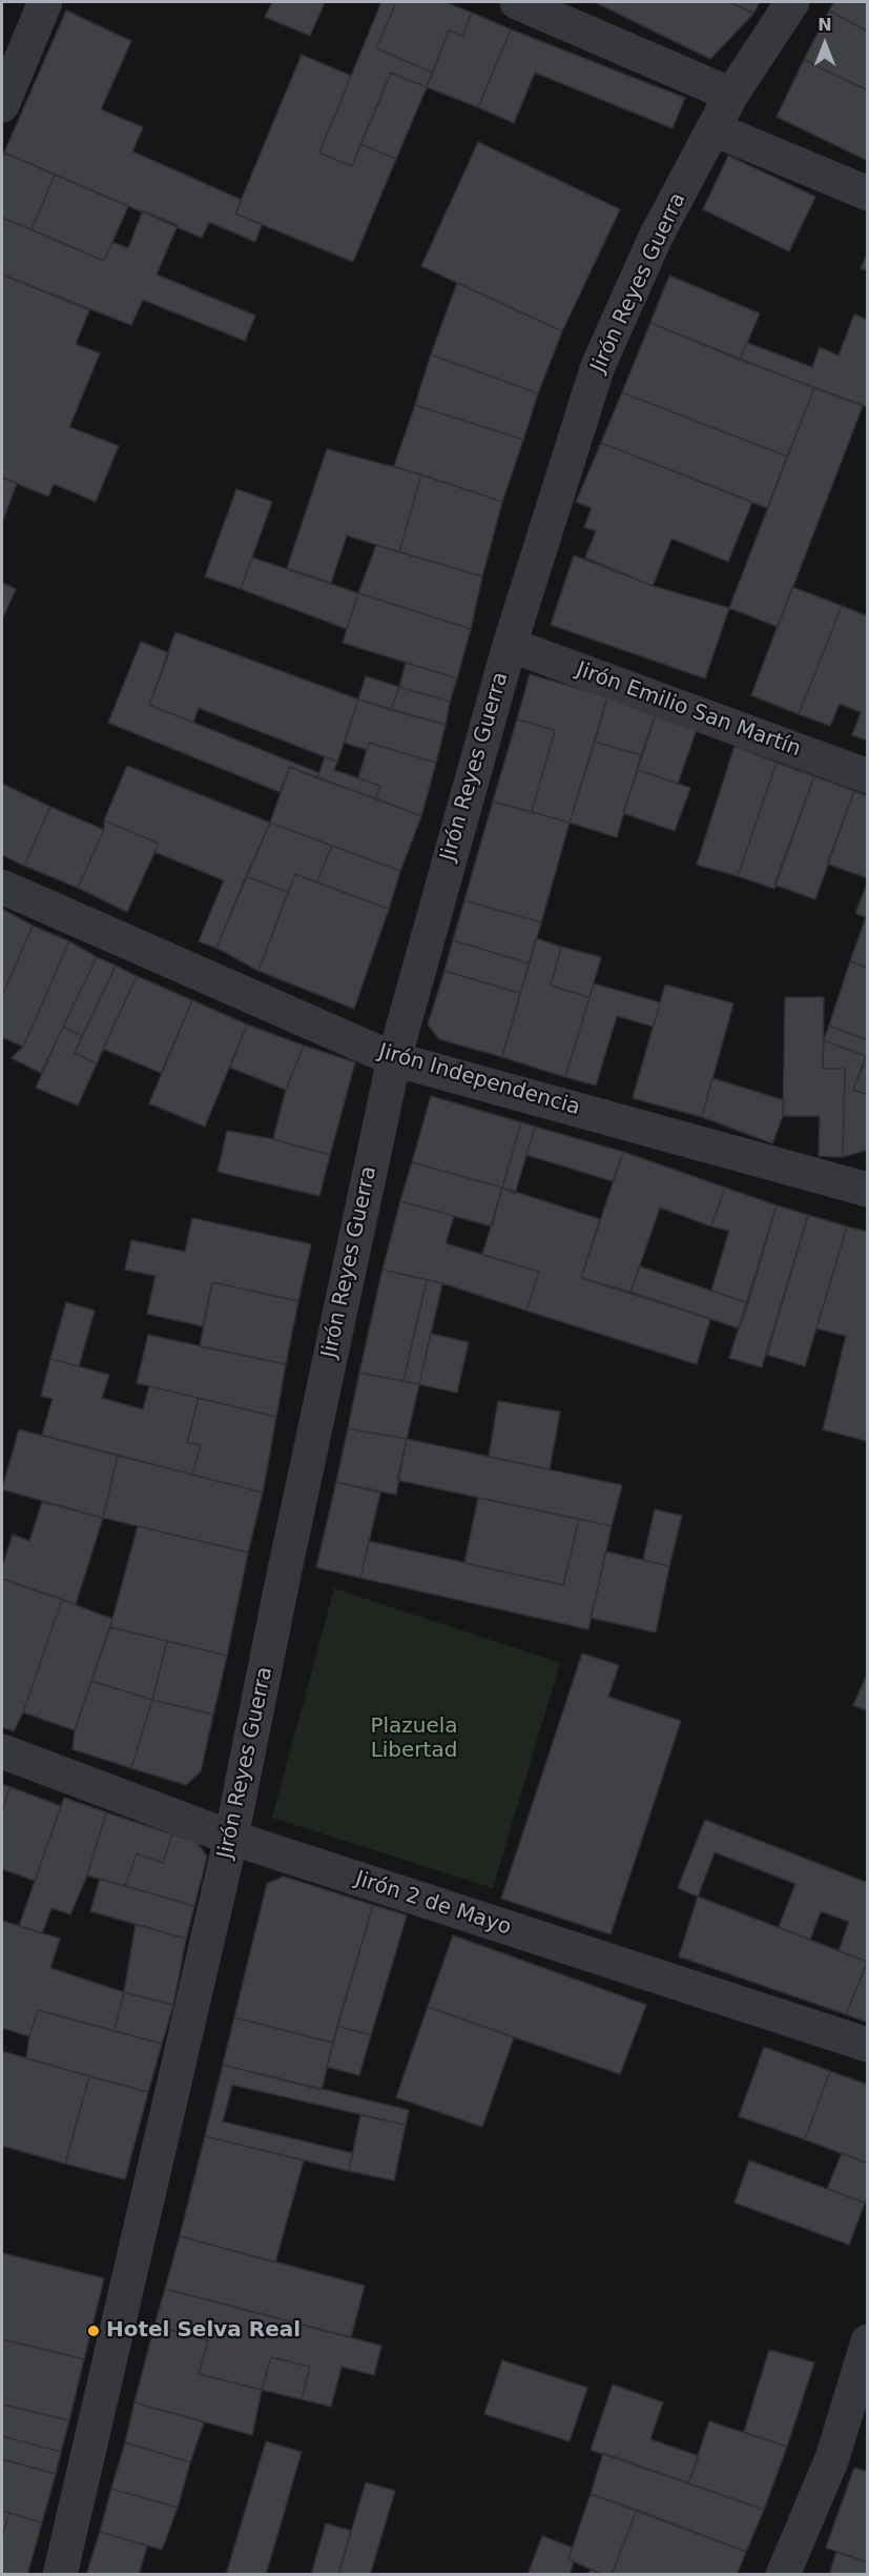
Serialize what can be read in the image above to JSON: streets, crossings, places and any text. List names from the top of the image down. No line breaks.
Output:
{"streets":{"street":["Jirón Reyes Guerra","Jirón Emilio San Martín","Jirón Independencia","Jirón 2 de Mayo"]},"crossings":[["Jirón Reyes Guerra","Jirón Emilio San Martín"],["Jirón Reyes Guerra","Jirón Independencia"],["Jirón Reyes Guerra","Jirón 2 de Mayo"]],"parks":["Plazuela Libertad"],"places":["Hotel Selva Real"],"north":"top"}
